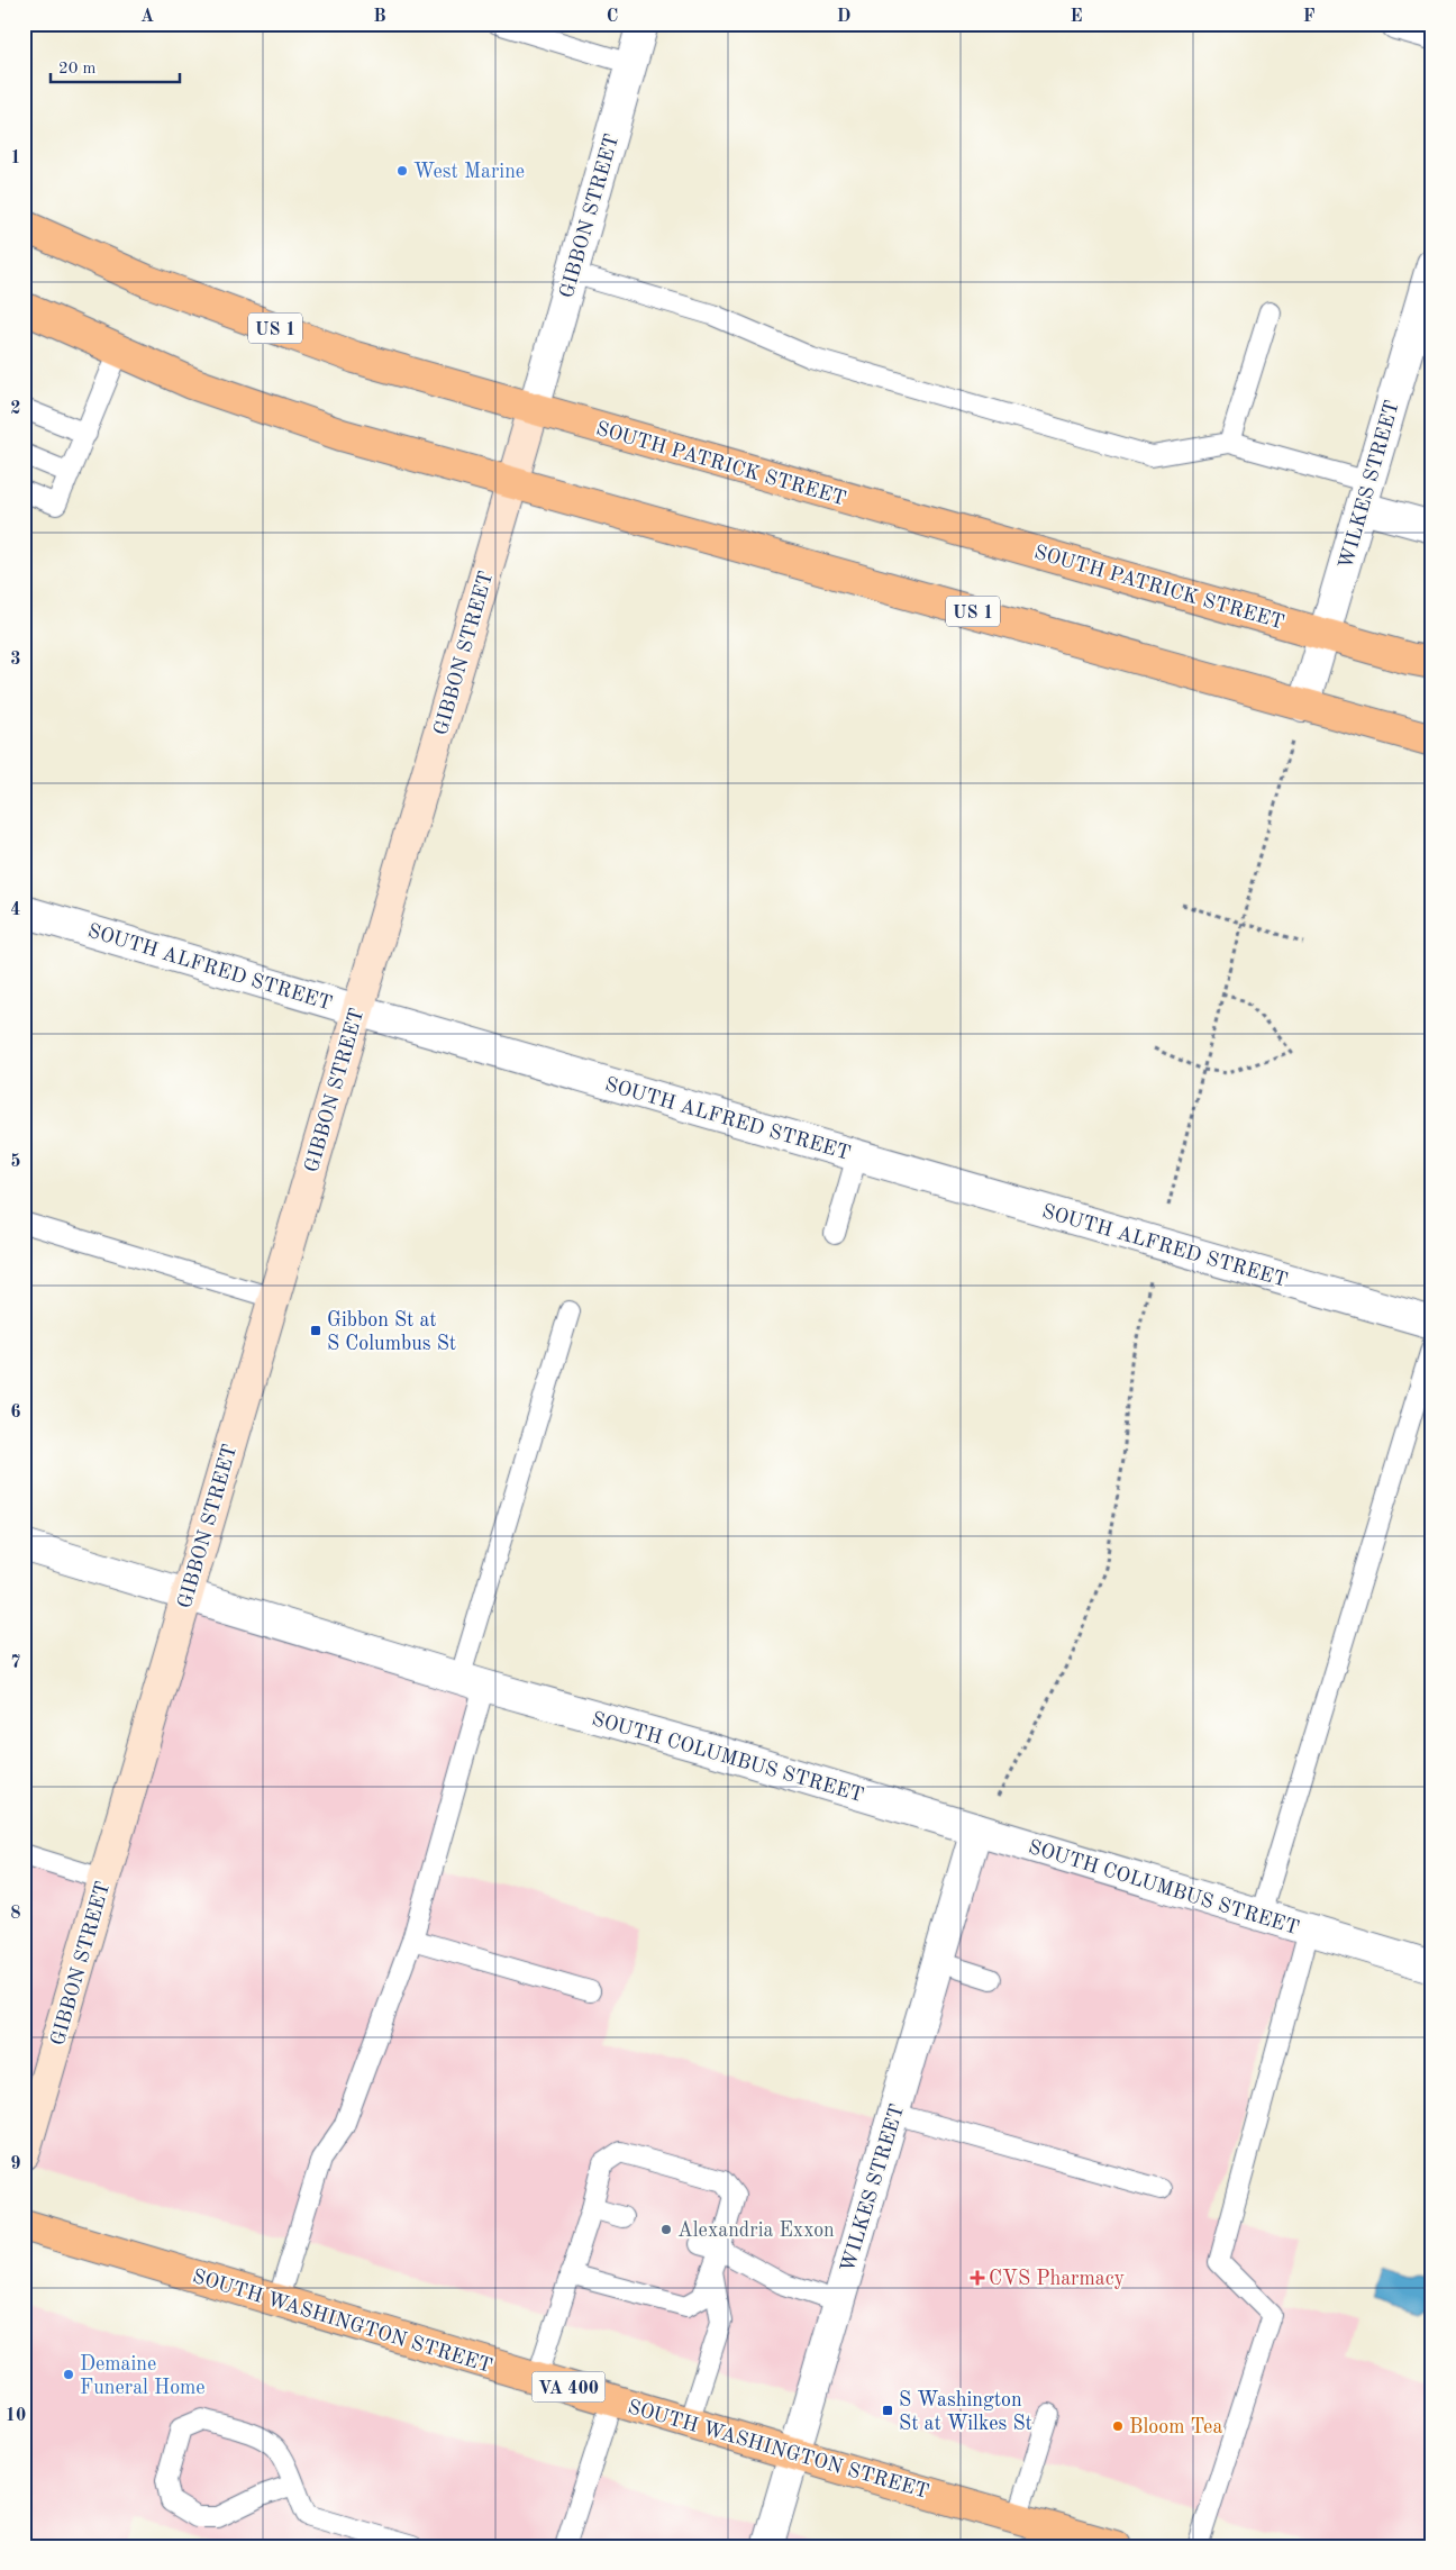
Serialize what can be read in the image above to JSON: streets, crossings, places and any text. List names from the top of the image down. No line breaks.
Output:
{"streets":{"main road":["GIBBON STREET","US 1","SOUTH PATRICK STREET","SOUTH WASHINGTON STREET","VA 400"],"street":["WILKES STREET","SOUTH ALFRED STREET","SOUTH COLUMBUS STREET"]},"crossings":[["GIBBON STREET","US 1"],["GIBBON STREET","SOUTH PATRICK STREET"],["GIBBON STREET","SOUTH ALFRED STREET"],["GIBBON STREET","SOUTH COLUMBUS STREET"],["US 1","WILKES STREET"],["SOUTH PATRICK STREET","WILKES STREET"],["WILKES STREET","SOUTH COLUMBUS STREET"],["WILKES STREET","SOUTH WASHINGTON STREET"]],"places":{"other":["West Marine","Alexandria Exxon","Demaine Funeral Home","Bloom Tea"],"transit":["Gibbon St at S Columbus St","S Washington St at Wilkes St"],"health":["CVS Pharmacy"]},"scale_bar":"20 m","grid":{"columns":["A","B","C","D","E","F"],"rows":["1","2","3","4","5","6","7","8","9","10"]}}
